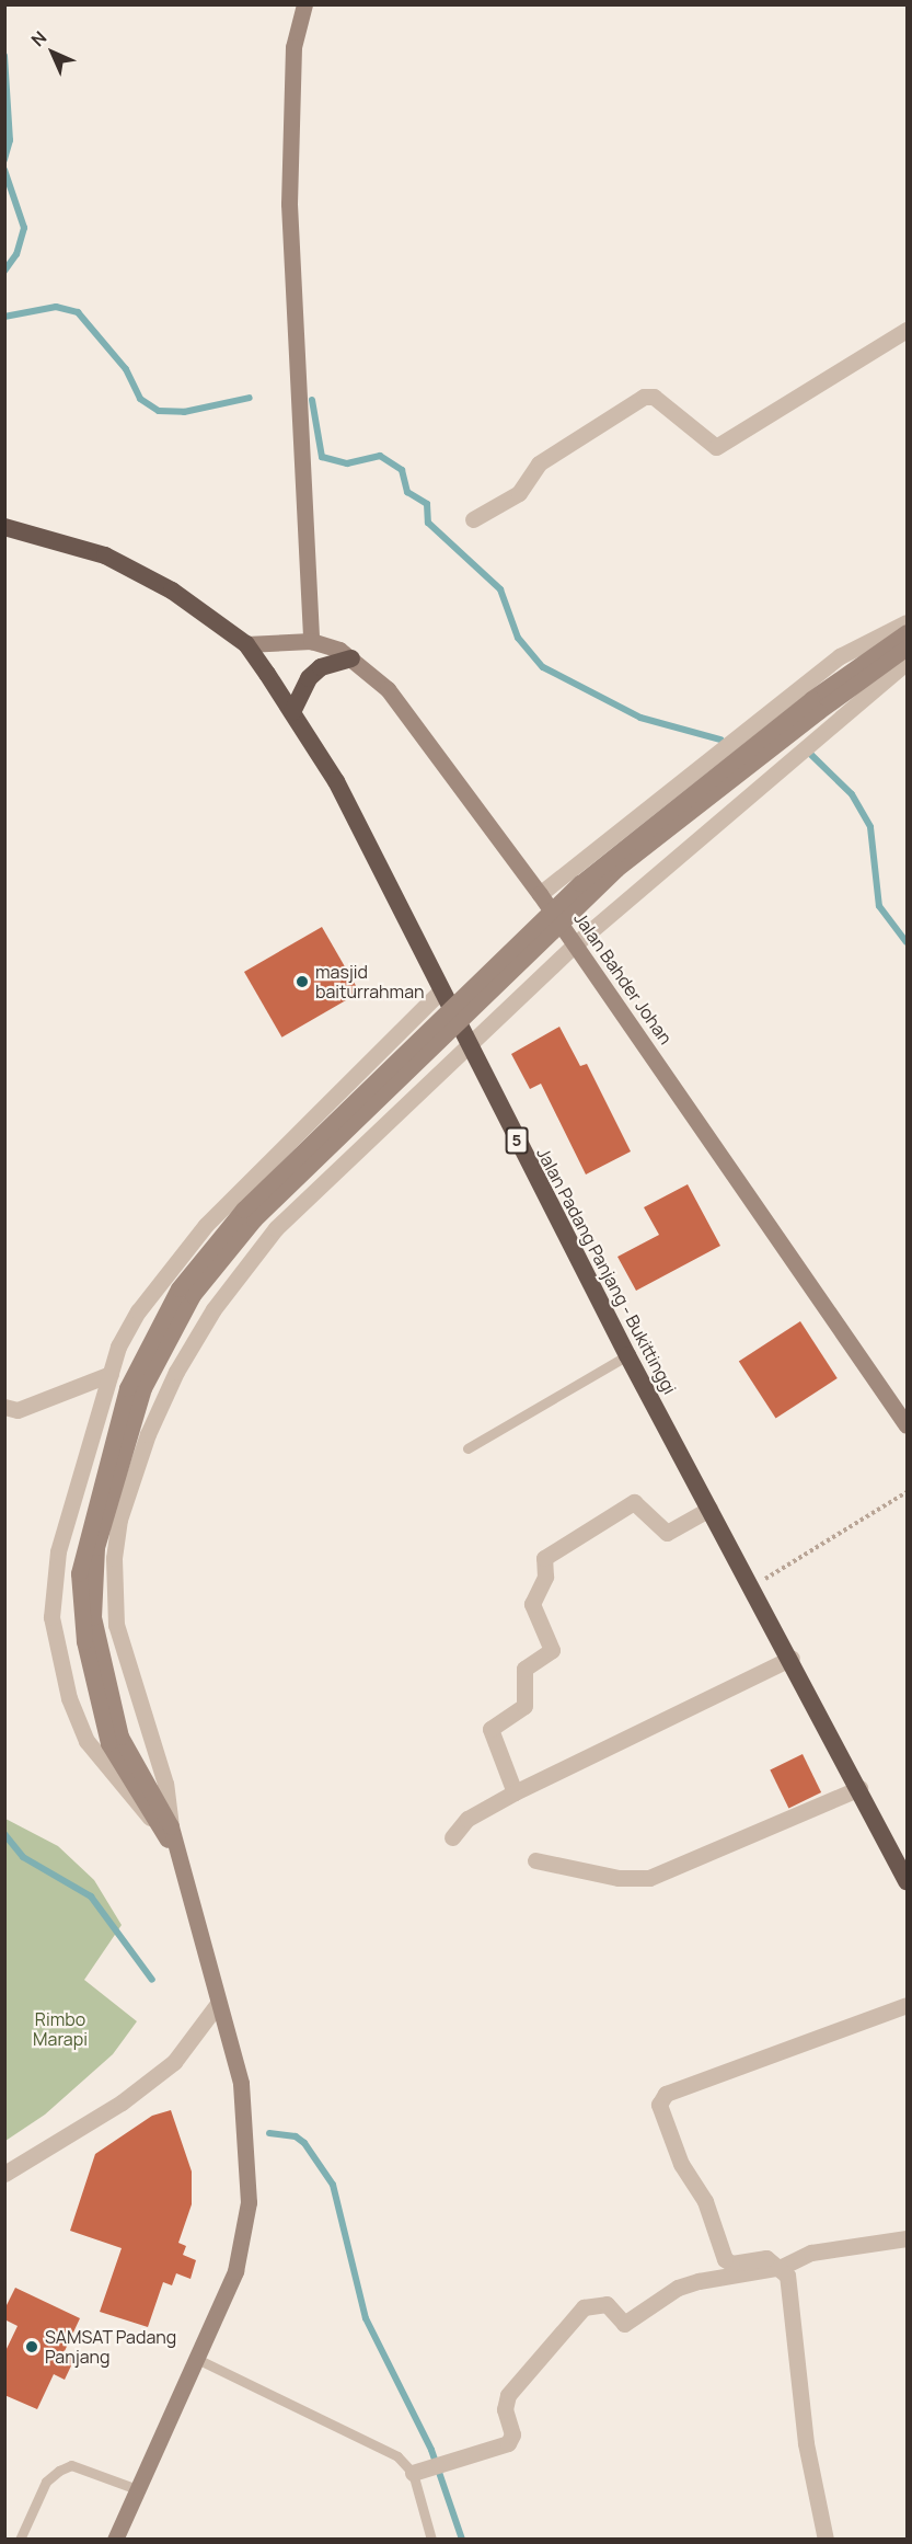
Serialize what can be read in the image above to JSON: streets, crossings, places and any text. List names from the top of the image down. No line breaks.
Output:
{"streets":{"highway":["5","Jalan Padang Panjang - Bukittinggi"],"main road":["Jalan Bahder Johan"]},"crossings":[["Jalan Bahder Johan","Jalan Padang Panjang - Bukittinggi"]],"parks":["Rimbo Marapi"],"places":["masjid baiturrahman","SAMSAT Padang Panjang"],"north":"top left"}
